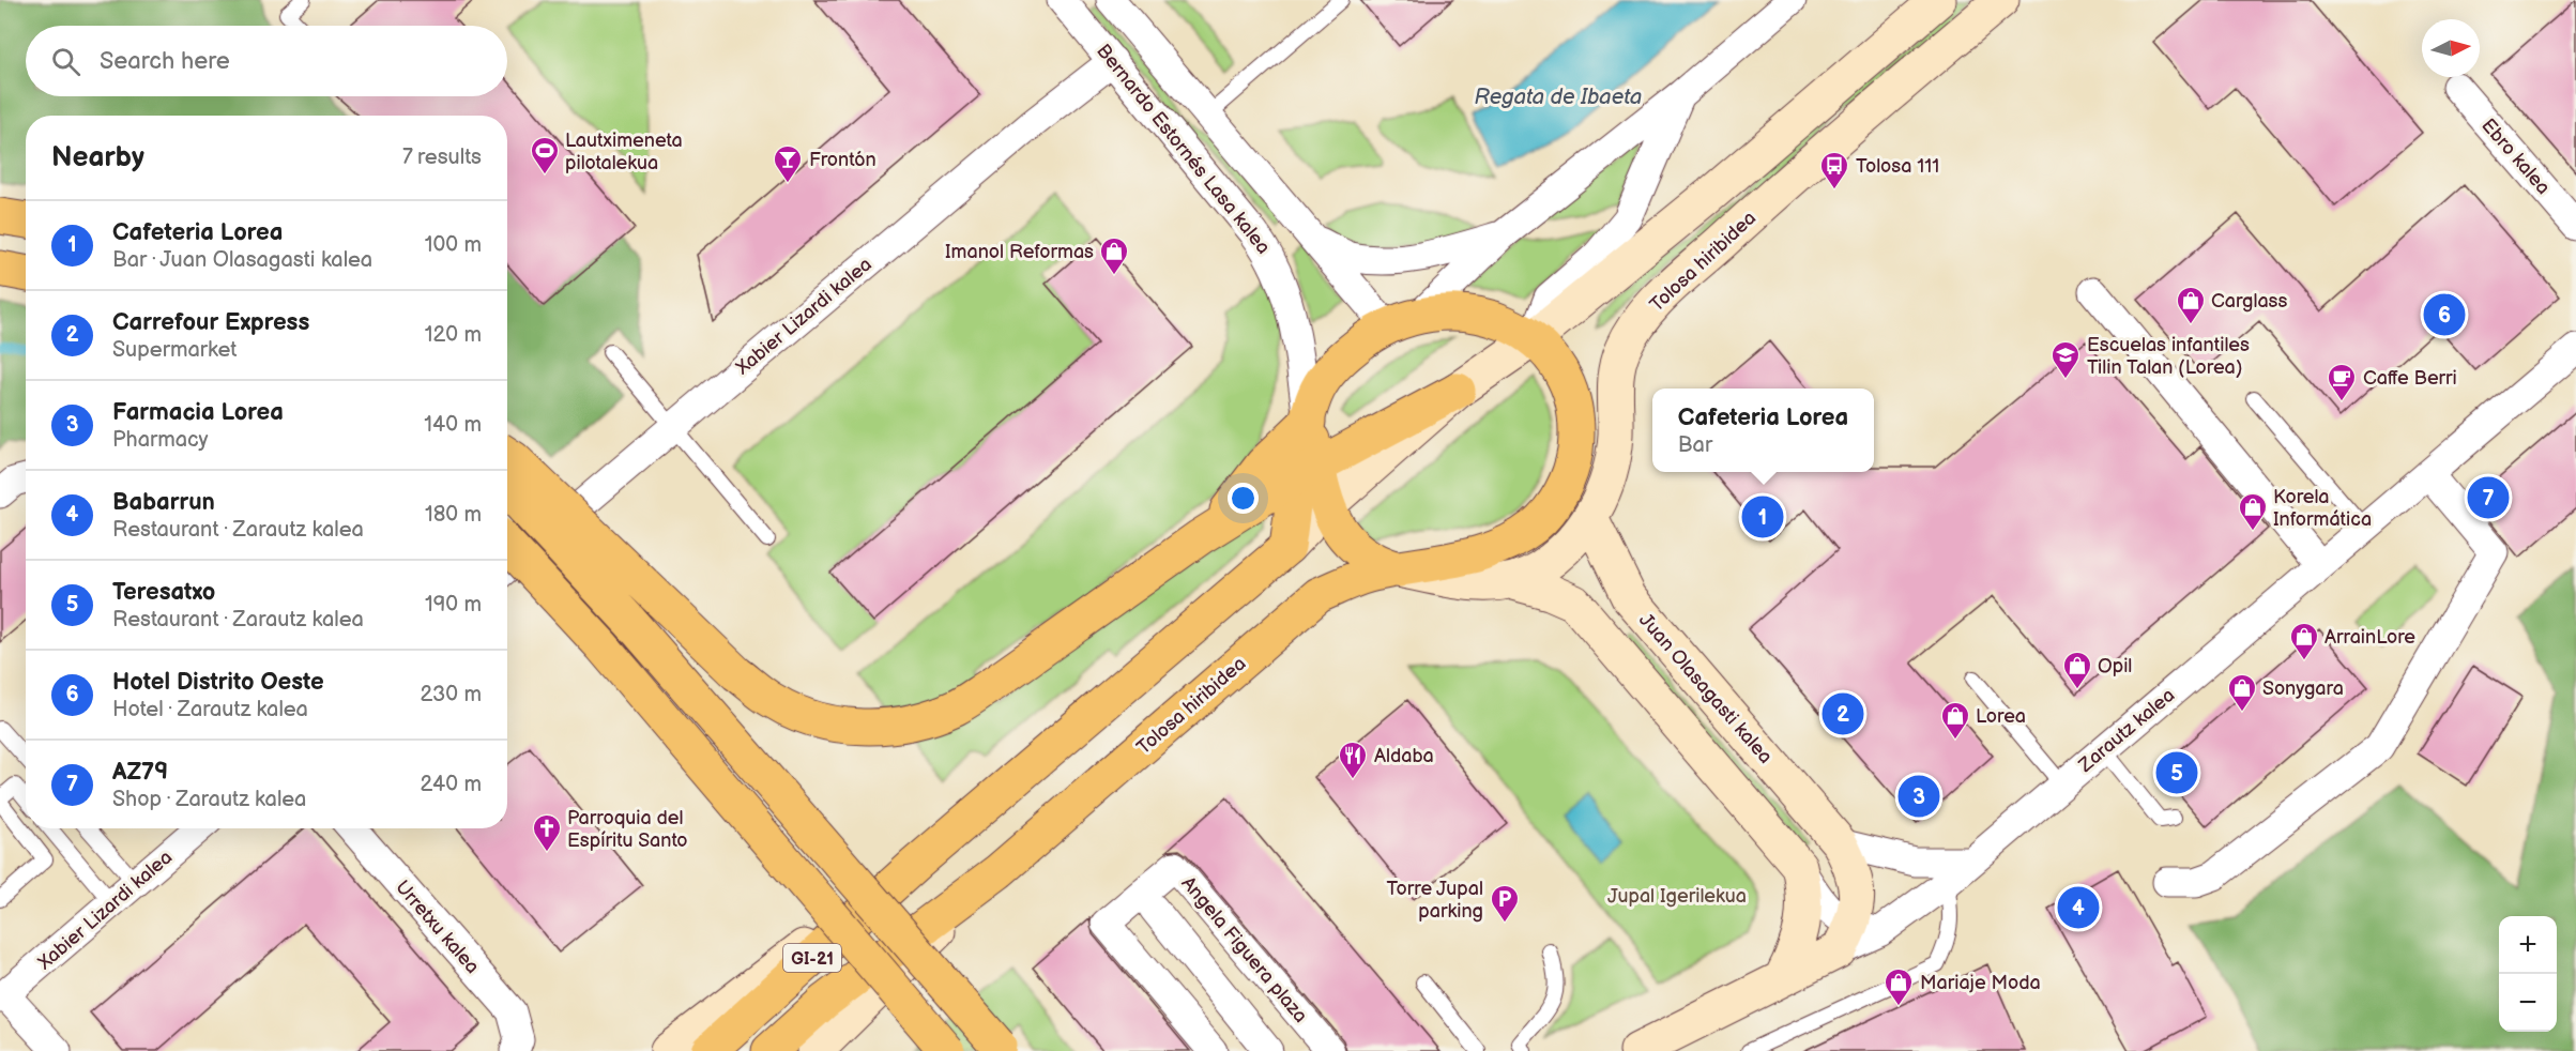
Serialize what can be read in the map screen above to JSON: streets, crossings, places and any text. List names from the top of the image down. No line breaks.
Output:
{"streets":{"main road":["Tolosa hiribidea","Juan Olasagasti kalea","Zarautz kalea","GI-21"],"street":["Bernardo Estornés Lasa kalea","Ebro kalea","Xabier Lizardi kalea","Urretxu kalea","Angela Figuera plaza"]},"crossings":[["Bernardo Estornés Lasa kalea","Tolosa hiribidea"],["Bernardo Estornés Lasa kalea","Xabier Lizardi kalea"],["Tolosa hiribidea","Juan Olasagasti kalea"],["Juan Olasagasti kalea","Zarautz kalea"]],"water":["Regata de Ibaeta"],"parks":["Jupal Igerilekua"],"places":{"sports":["Lautximeneta pilotalekua"],"bar":["Frontón"],"bus stop":["Tolosa 111"],"shop":["Imanol Reformas","Carglass","Korela Informática","ArrainLore","Opil","Sonygara","Lorea","Mariaje Moda"],"school or university":["Escuelas infantiles Tilin Talan (Lorea)"],"cafe":["Caffe Berri"],"restaurant":["Aldaba"],"church":["Parroquia del Espíritu Santo"],"parking":["Torre Jupal parking"]},"north":"right","page":{"search":"Search here","heading":["Nearby","7 results"],"list":[{"mark":"1","name":"Cafeteria Lorea","note":"Bar · Juan Olasagasti kalea","value":"100 m"},{"mark":"2","name":"Carrefour Express","note":"Supermarket","value":"120 m"},{"mark":"3","name":"Farmacia Lorea","note":"Pharmacy","value":"140 m"},{"mark":"4","name":"Babarrun","note":"Restaurant · Zarautz kalea","value":"180 m"},{"mark":"5","name":"Teresatxo","note":"Restaurant · Zarautz kalea","value":"190 m"},{"mark":"6","name":"Hotel Distrito Oeste","note":"Hotel · Zarautz kalea","value":"230 m"},{"mark":"7","name":"AZ79","note":"Shop · Zarautz kalea","value":"240 m"}],"pins":["6","7","1","2","5","3","4"],"popup":["Cafeteria Lorea","Bar"],"map_buttons":["+","−"]}}
